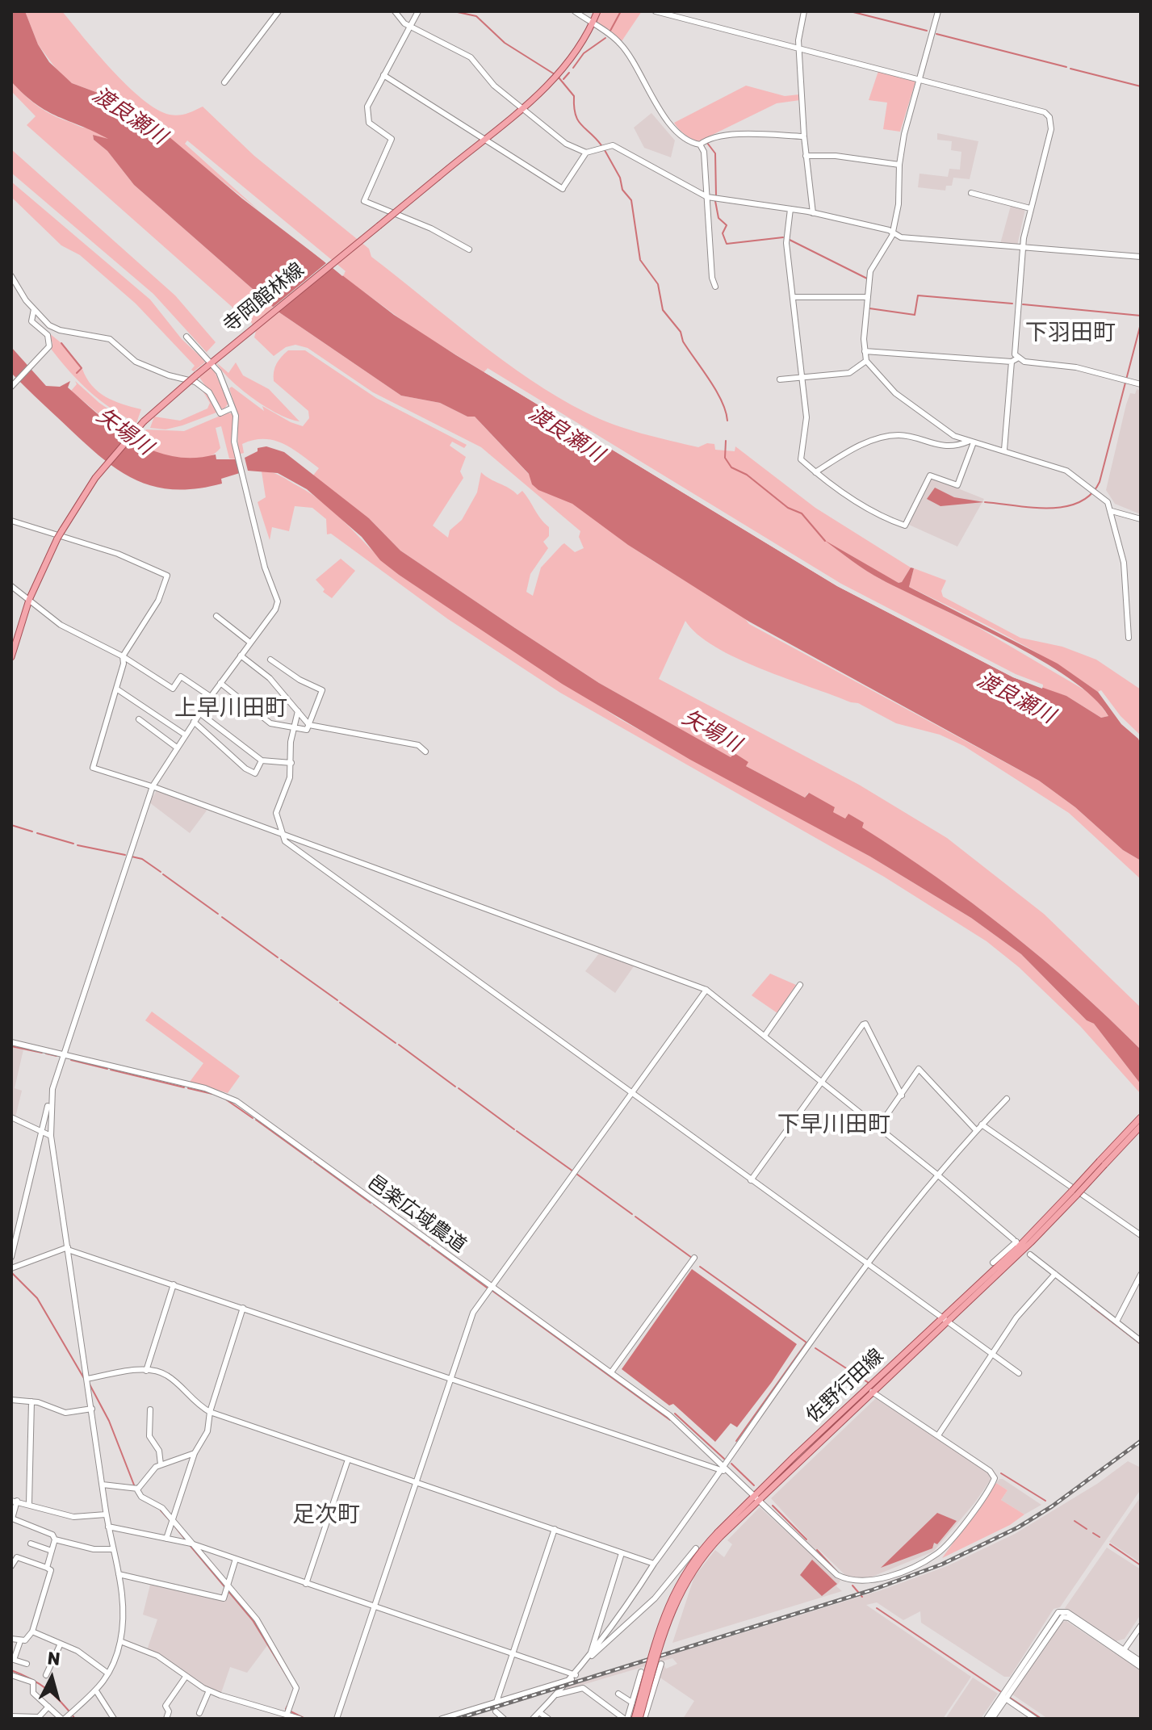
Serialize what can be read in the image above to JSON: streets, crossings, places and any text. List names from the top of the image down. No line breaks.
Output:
{"streets":{"main road":["寺岡館林線","佐野行田線"],"street":["邑楽広域農道"]},"crossings":[["邑楽広域農道","佐野行田線"]],"districts":["下羽田町","上早川田町","下早川田町","足次町"],"water":["渡良瀬川","矢場川"],"north":"top"}
